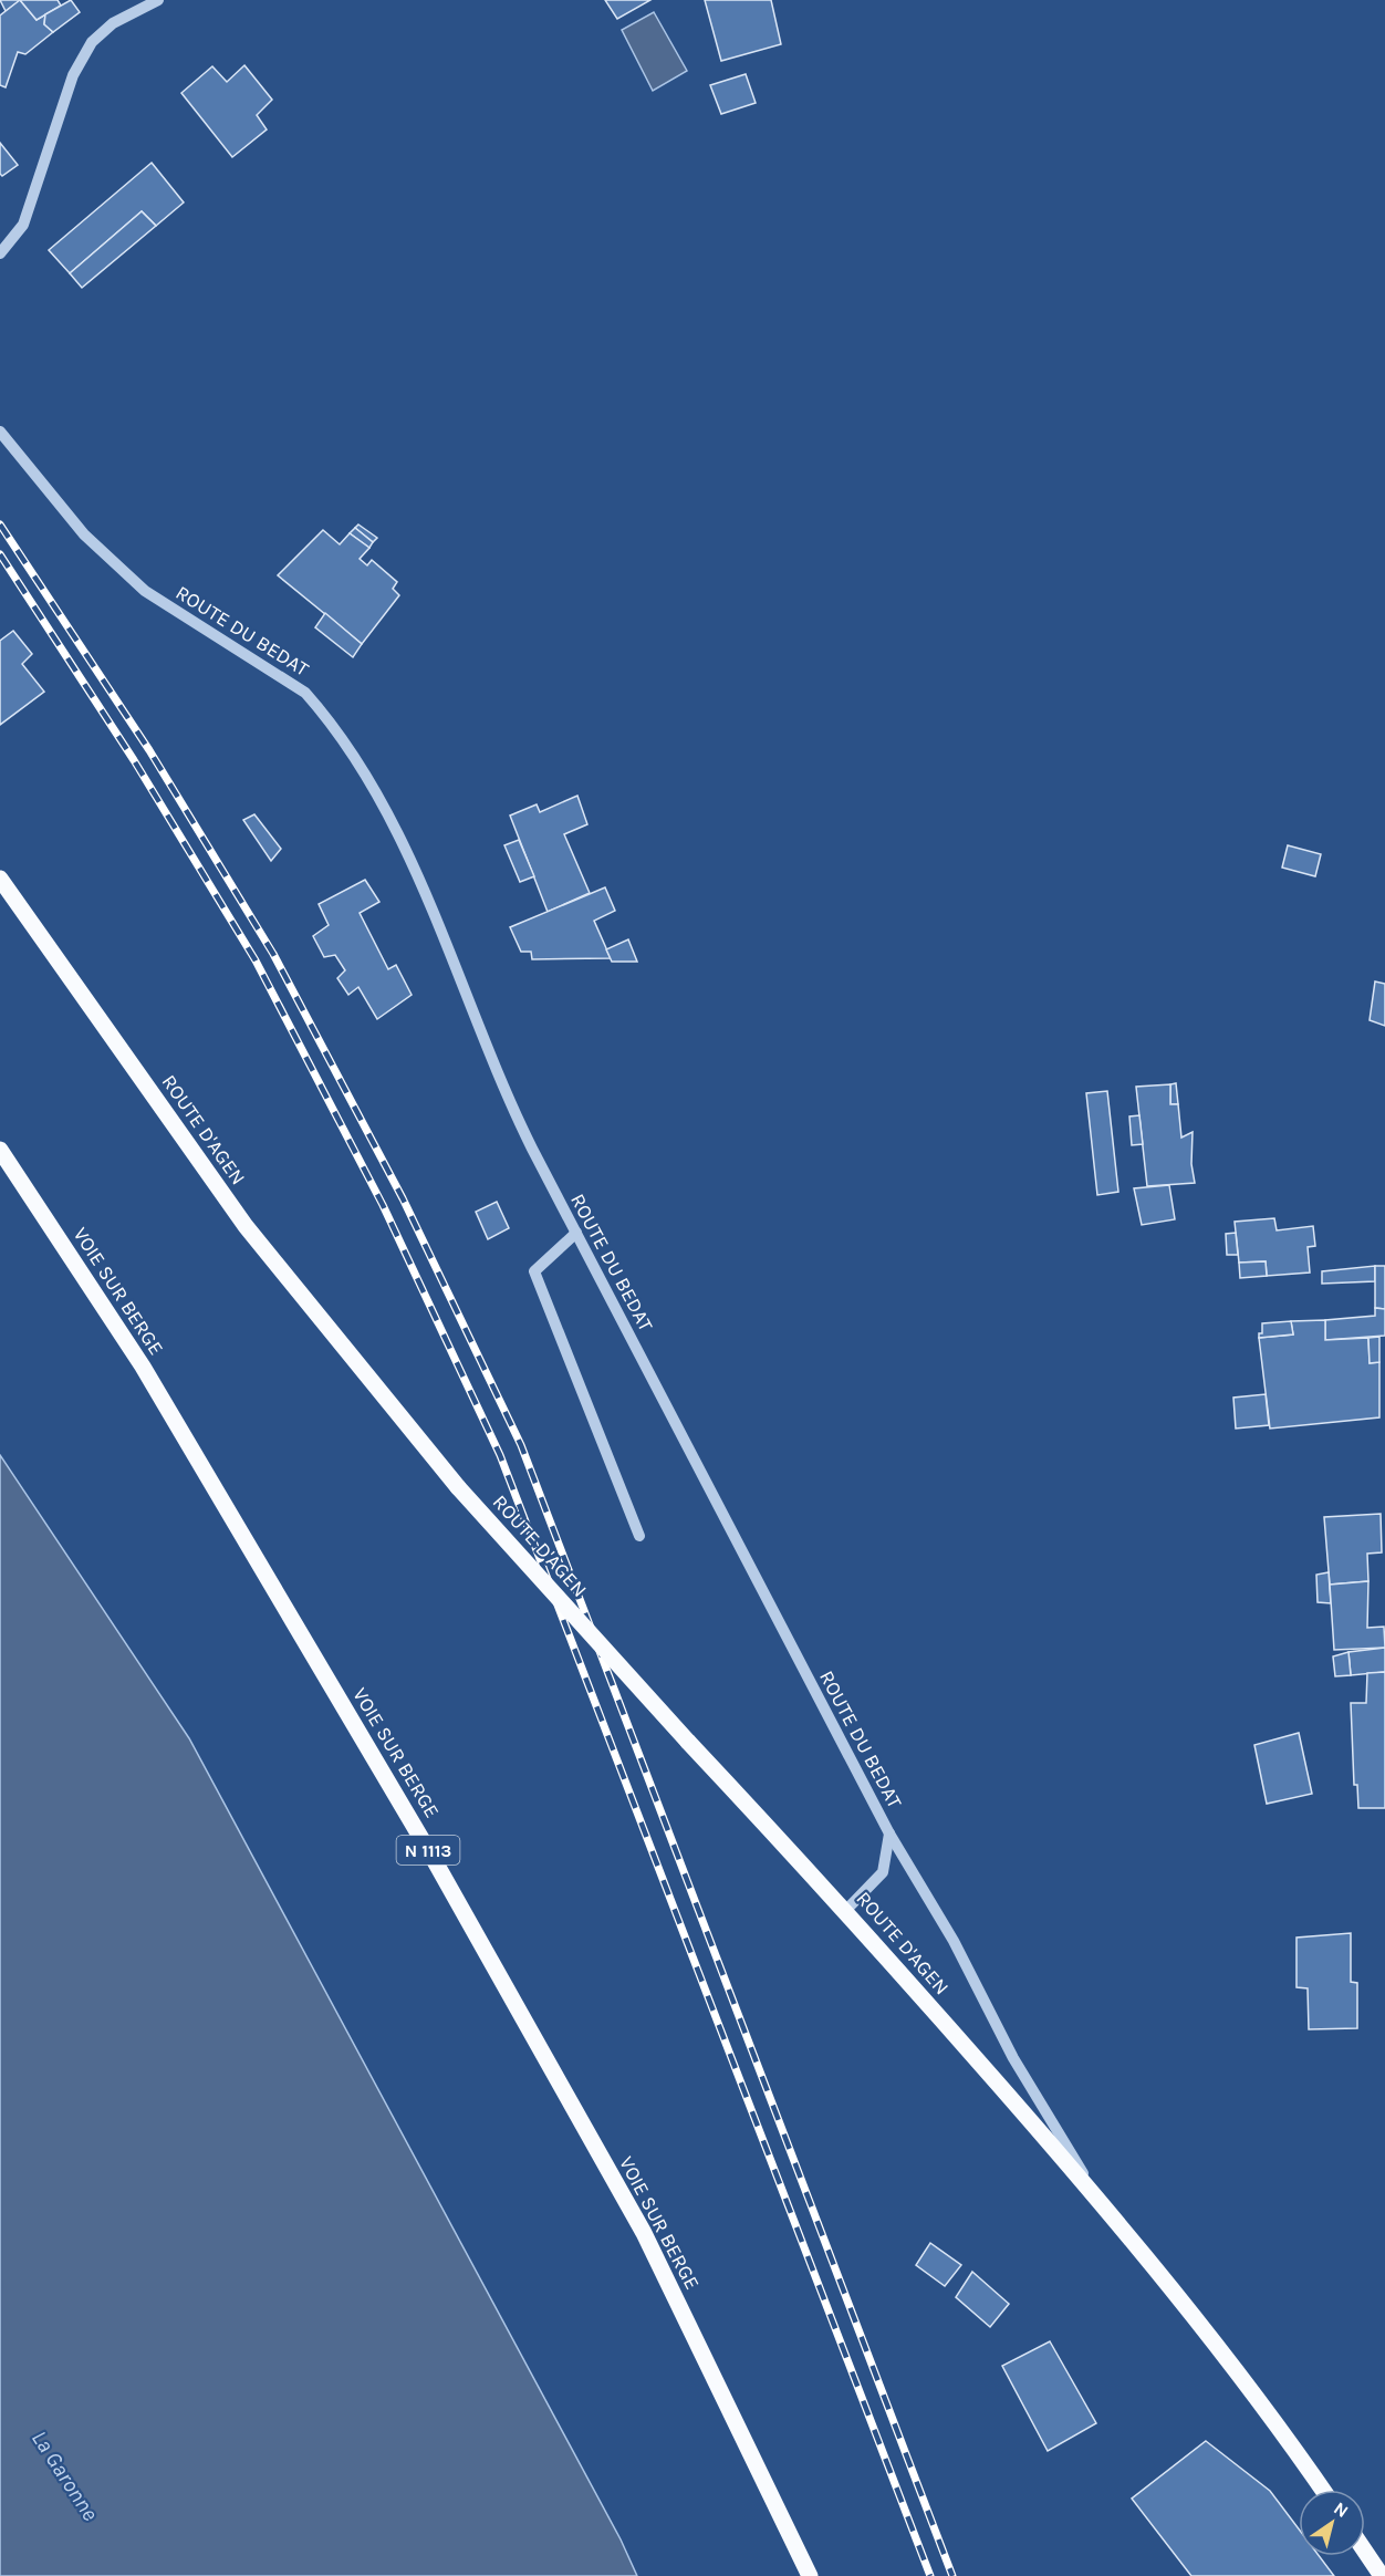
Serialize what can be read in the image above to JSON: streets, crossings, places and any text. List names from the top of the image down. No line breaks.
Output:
{"streets":{"main road":["ROUTE D'AGEN","VOIE SUR BERGE","N 1113"],"street":["ROUTE DU BEDAT"]},"crossings":[["ROUTE DU BEDAT","ROUTE D'AGEN"]],"water":["La Garonne"],"north":"top right"}
